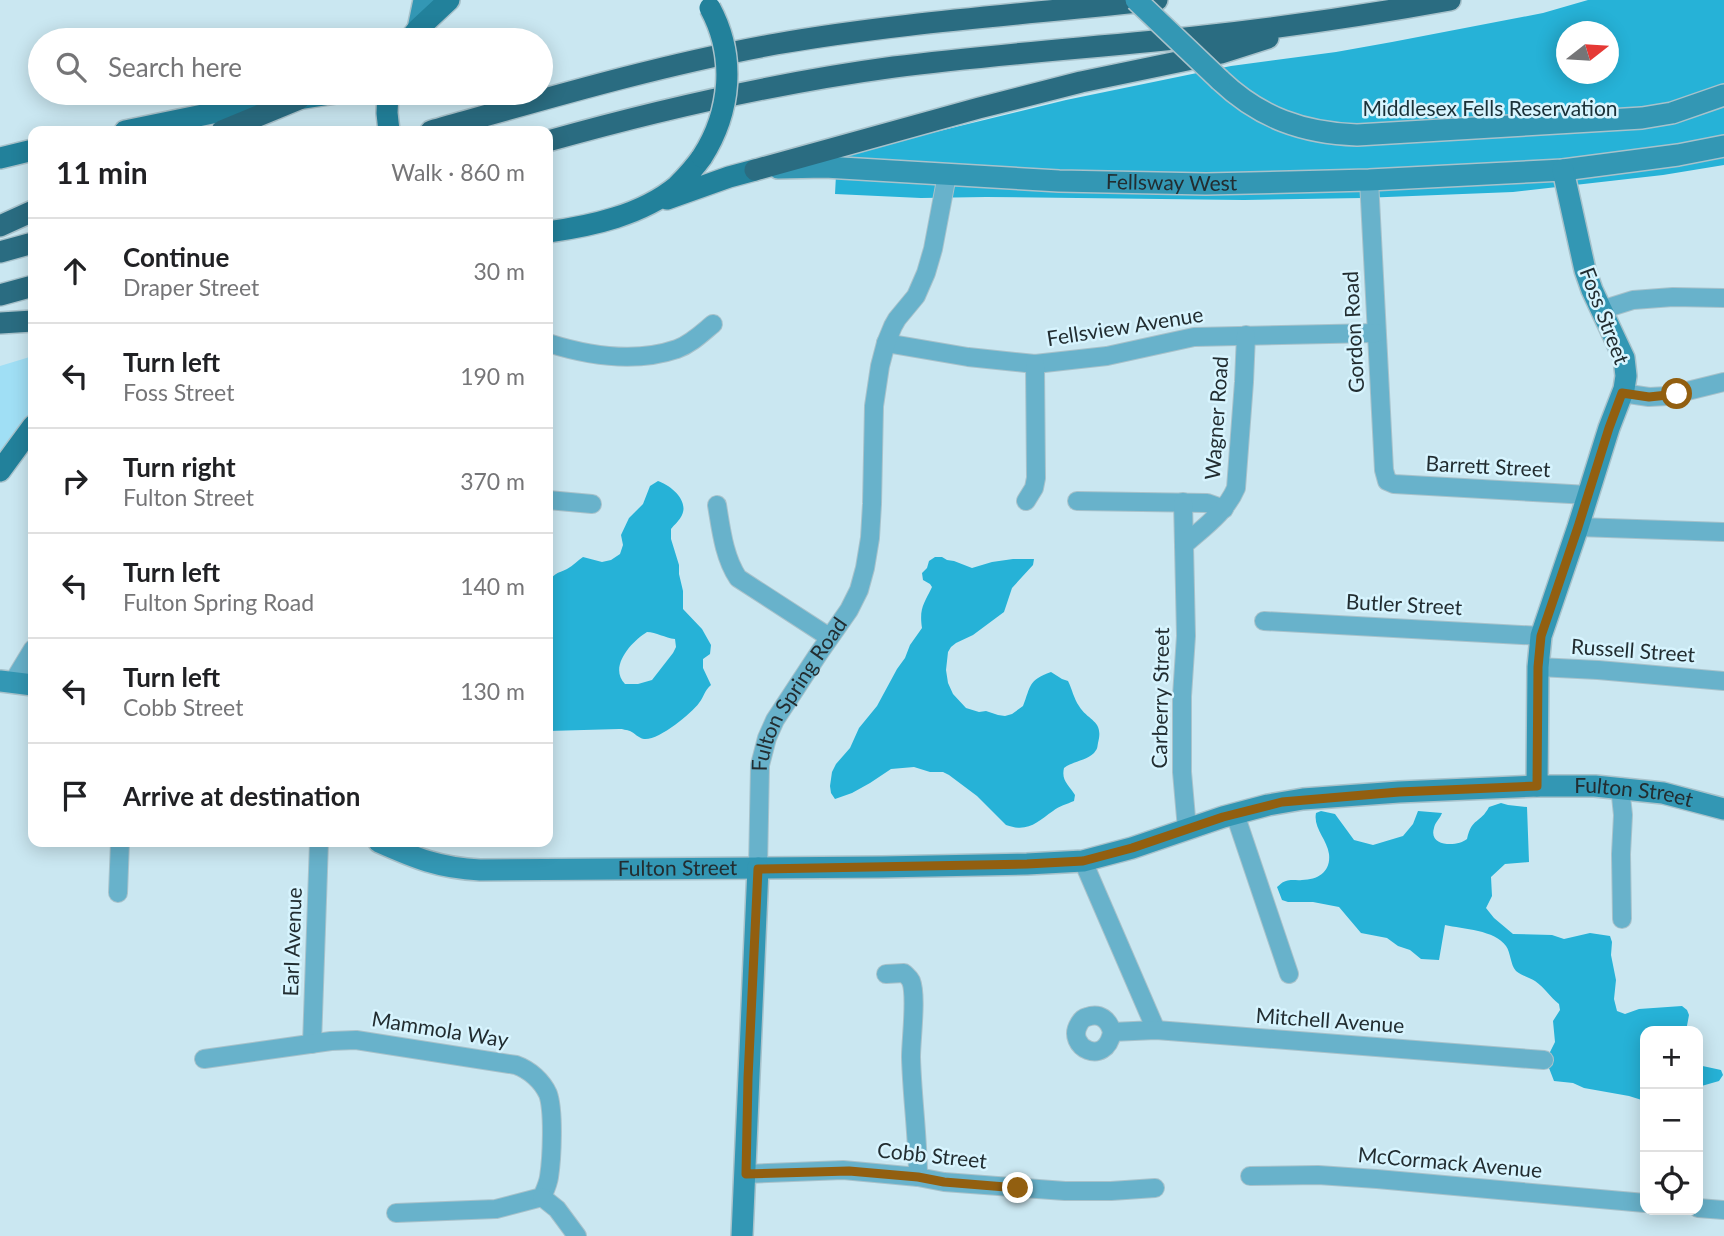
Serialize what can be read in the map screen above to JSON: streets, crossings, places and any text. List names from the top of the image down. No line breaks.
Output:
{"streets":{"main road":["Fellsway West"],"street":["Foss Street","Fellsview Avenue","Gordon Road","Wagner Road","Barrett Street","Butler Street","Russell Street","Fulton Spring Road","Carberry Street","Fulton Street","Earl Avenue","Mitchell Avenue","Mammola Way","Cobb Street","McCormack Avenue"]},"crossings":[["Fellsway West","Foss Street"],["Fellsway West","Gordon Road"],["Fellsway West","Fulton Spring Road"],["Foss Street","Barrett Street"],["Foss Street","Butler Street"],["Foss Street","Russell Street"],["Foss Street","Fulton Street"],["Fellsview Avenue","Gordon Road"],["Fellsview Avenue","Wagner Road"],["Fellsview Avenue","Fulton Spring Road"],["Gordon Road","Barrett Street"],["Wagner Road","Carberry Street"],["Fulton Spring Road","Fulton Street"],["Fulton Spring Road","Cobb Street"],["Carberry Street","Fulton Street"],["Earl Avenue","Mammola Way"]],"parks":["Middlesex Fells Reservation"],"north":"right","page":{"search":"Search here","heading":["11 min","Walk · 860 m"],"list":[["Continue","Draper Street","30 m"],["Turn left","Foss Street","190 m"],["Turn right","Fulton Street","370 m"],["Turn left","Fulton Spring Road","140 m"],["Turn left","Cobb Street","130 m"],"Arrive at destination"],"map_buttons":["+","−"]}}
